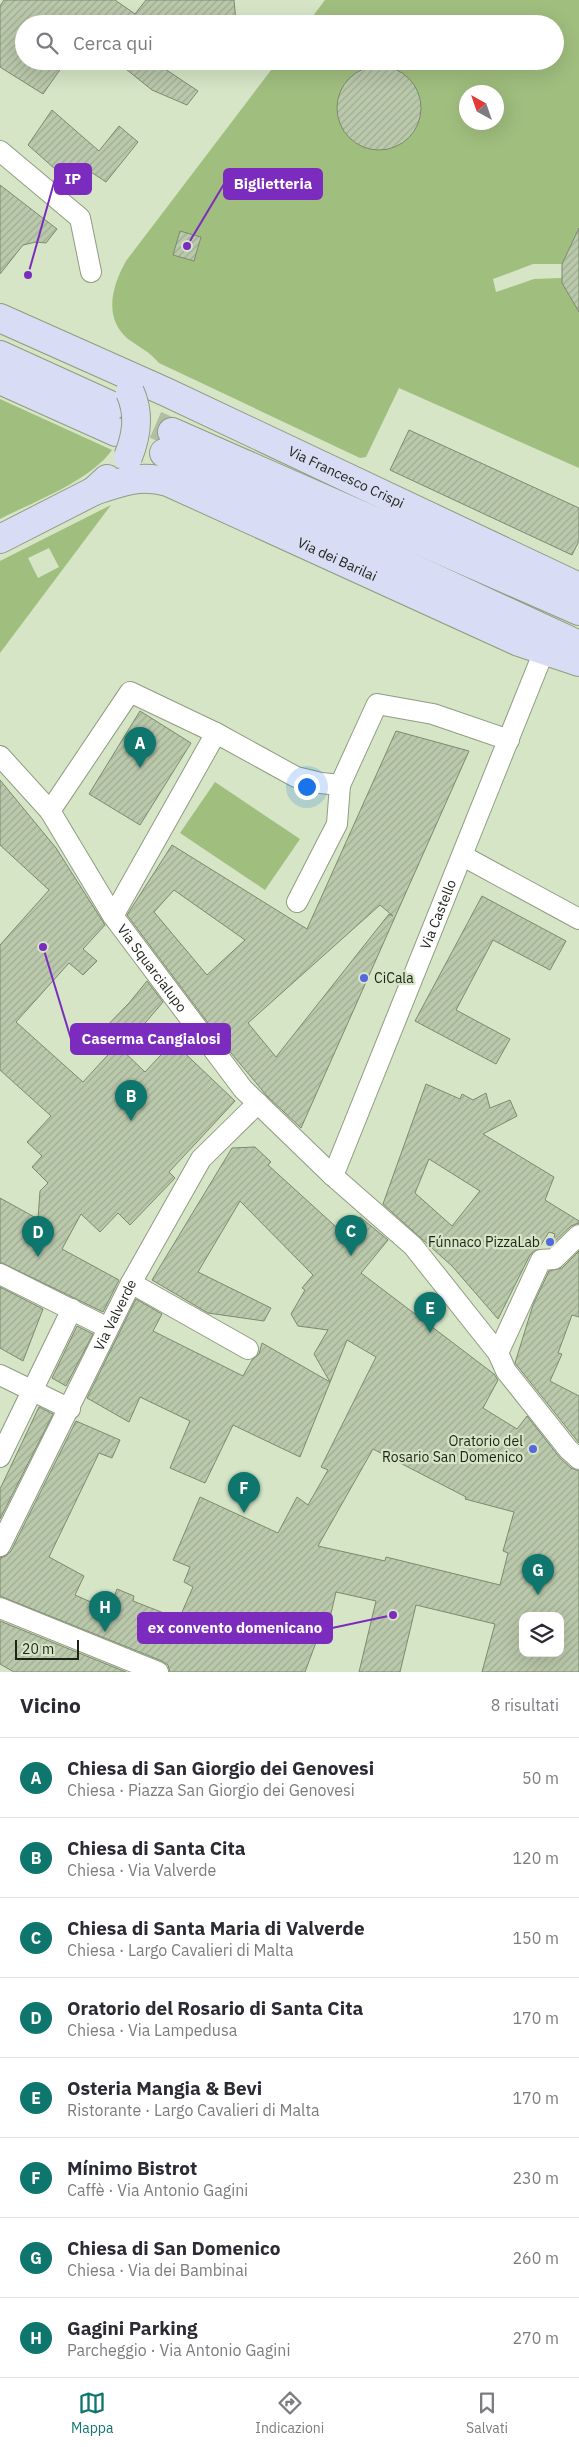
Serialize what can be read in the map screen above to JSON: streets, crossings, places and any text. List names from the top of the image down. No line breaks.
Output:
{"streets":{"street":["Via Francesco Crispi","Via dei Barilai","Via Castello","Via Squarcialupo","Via Valverde"]},"crossings":[["Via dei Barilai","Via Castello"],["Via Castello","Via Squarcialupo"],["Via Squarcialupo","Via Valverde"]],"places":["Biglietteria","IP","Caserma Cangialosi","CiCala","Fúnnaco PizzaLab","Oratorio del Rosario San Domenico","ex convento domenicano"],"scale_bar":"20 m","north":"top left","page":{"search":"Cerca qui","pins":["A","B","C","D","E","F","G","H"],"scale":"20 m","heading":["Vicino","8 risultati"],"list":[{"mark":"A","name":"Chiesa di San Giorgio dei Genovesi","note":"Chiesa · Piazza San Giorgio dei Genovesi","value":"50 m"},{"mark":"B","name":"Chiesa di Santa Cita","note":"Chiesa · Via Valverde","value":"120 m"},{"mark":"C","name":"Chiesa di Santa Maria di Valverde","note":"Chiesa · Largo Cavalieri di Malta","value":"150 m"},{"mark":"D","name":"Oratorio del Rosario di Santa Cita","note":"Chiesa · Via Lampedusa","value":"170 m"},{"mark":"E","name":"Osteria Mangia & Bevi","note":"Ristorante · Largo Cavalieri di Malta","value":"170 m"},{"mark":"F","name":"Mínimo Bistrot","note":"Caffè · Via Antonio Gagini","value":"230 m"},{"mark":"G","name":"Chiesa di San Domenico","note":"Chiesa · Via dei Bambinai","value":"260 m"},{"mark":"H","name":"Gagini Parking","note":"Parcheggio · Via Antonio Gagini","value":"270 m"}],"nav":["Mappa","Indicazioni","Salvati"]}}
